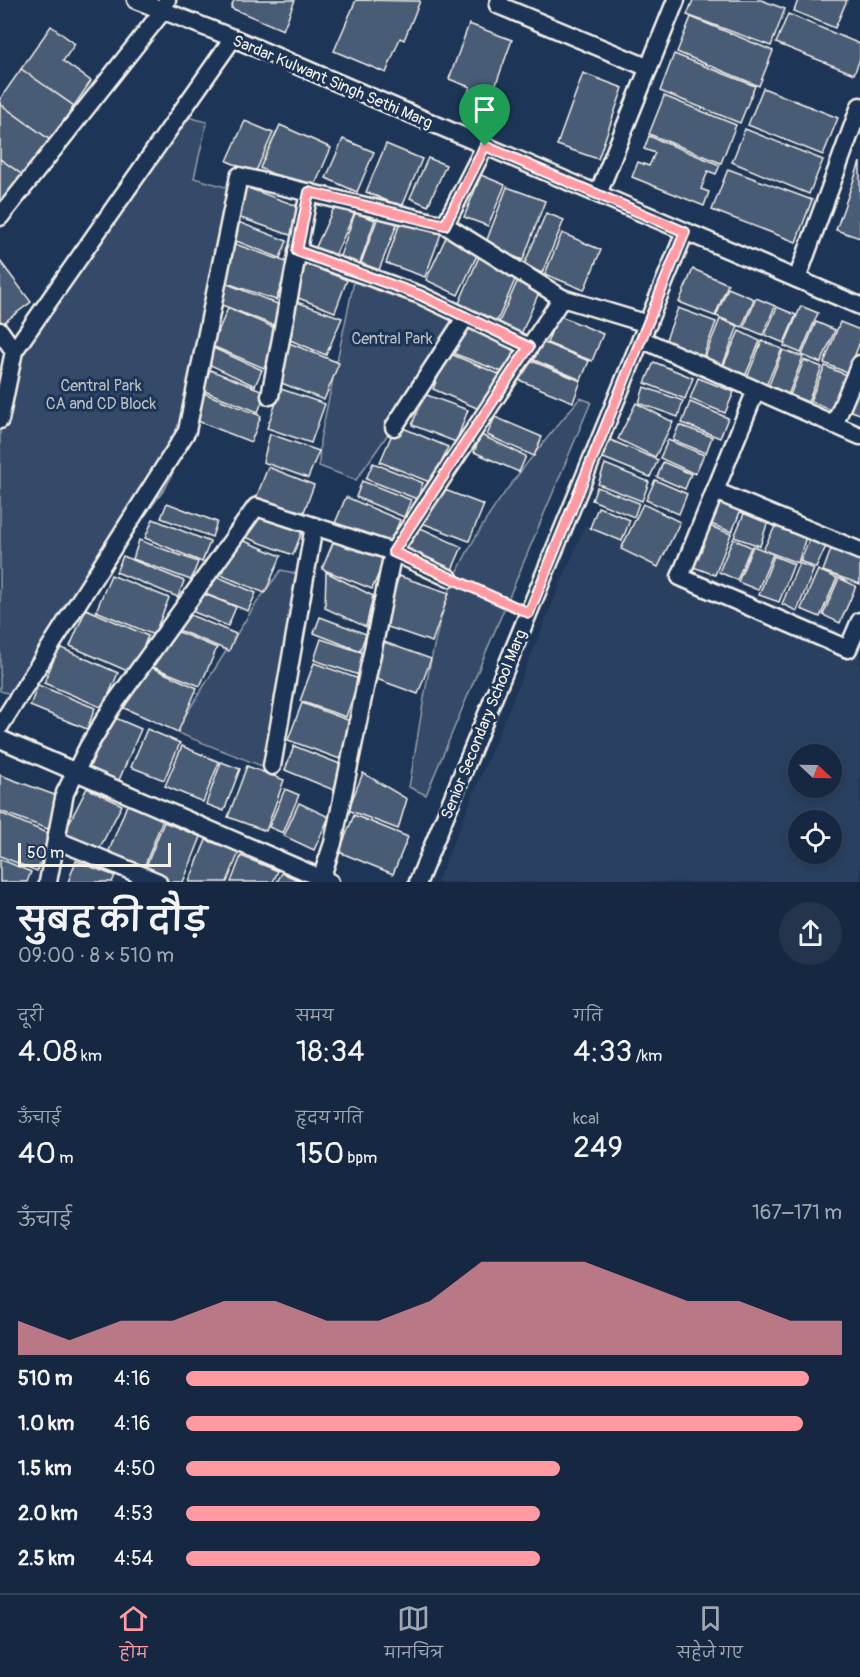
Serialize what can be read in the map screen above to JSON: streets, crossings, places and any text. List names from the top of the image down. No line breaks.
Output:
{"streets":{"street":["Sardar Kulwant Singh Sethi Marg","Senior Secondary School Marg"]},"crossings":[["Sardar Kulwant Singh Sethi Marg","Senior Secondary School Marg"]],"parks":["Central Park","Central Park CA and CD Block"],"scale_bar":"50 m","north":"right","page":{"scale":"50 m","heading":["सुबह की दौड़","09:00 · 8 × 510 m"],"stats":[["दूरी","4.08 km"],["समय","18:34"],["गति","4:33 /km"],["ऊँचाई","40 m"],["हृदय गति","150 bpm"],["kcal","249"]],"chart":["ऊँचाई","167–171 m"],"list":[{"name":"510 m","note":"4:16"},{"name":"1.0 km","note":"4:16"},{"name":"1.5 km","note":"4:50"},{"name":"2.0 km","note":"4:53"},{"name":"2.5 km","note":"4:54"}],"tabs":["होम","मानचित्र","सहेजे गए"]}}
